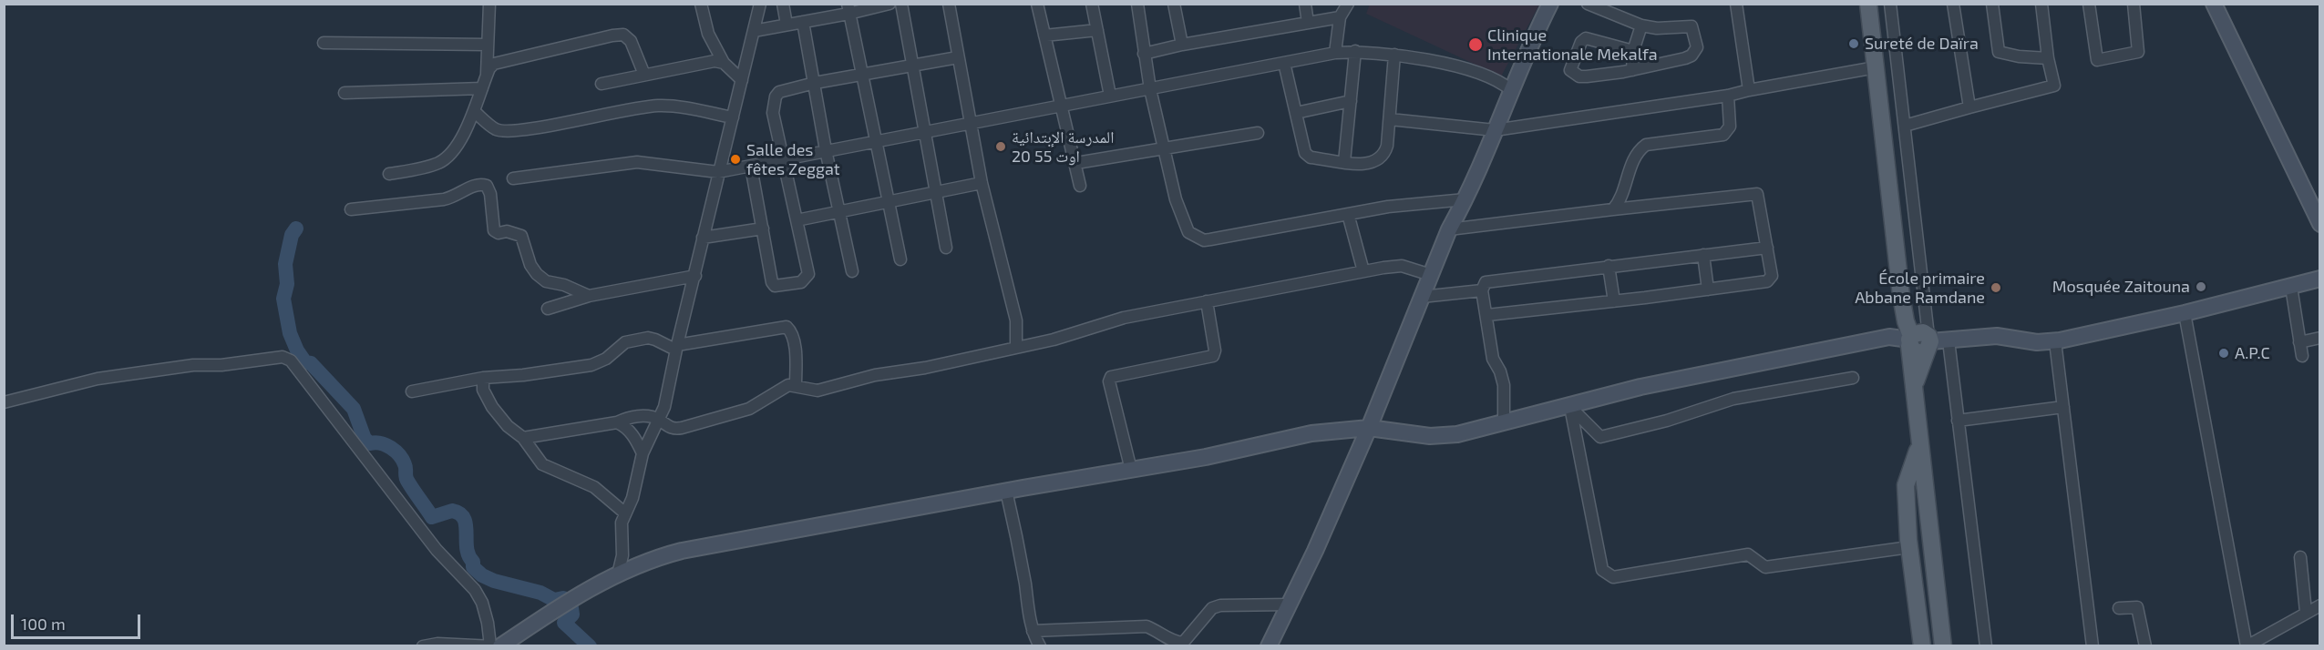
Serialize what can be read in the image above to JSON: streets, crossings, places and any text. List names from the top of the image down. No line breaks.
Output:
{"places":["Sureté de Daïra","Clinique Internationale Mekalfa","المدرسة الإبتدائية 20 اوت 55","Salle des fêtes Zeggat","Mosquée Zaitouna","École primaire Abbane Ramdane","A.P.C"],"scale_bar":"100 m"}
